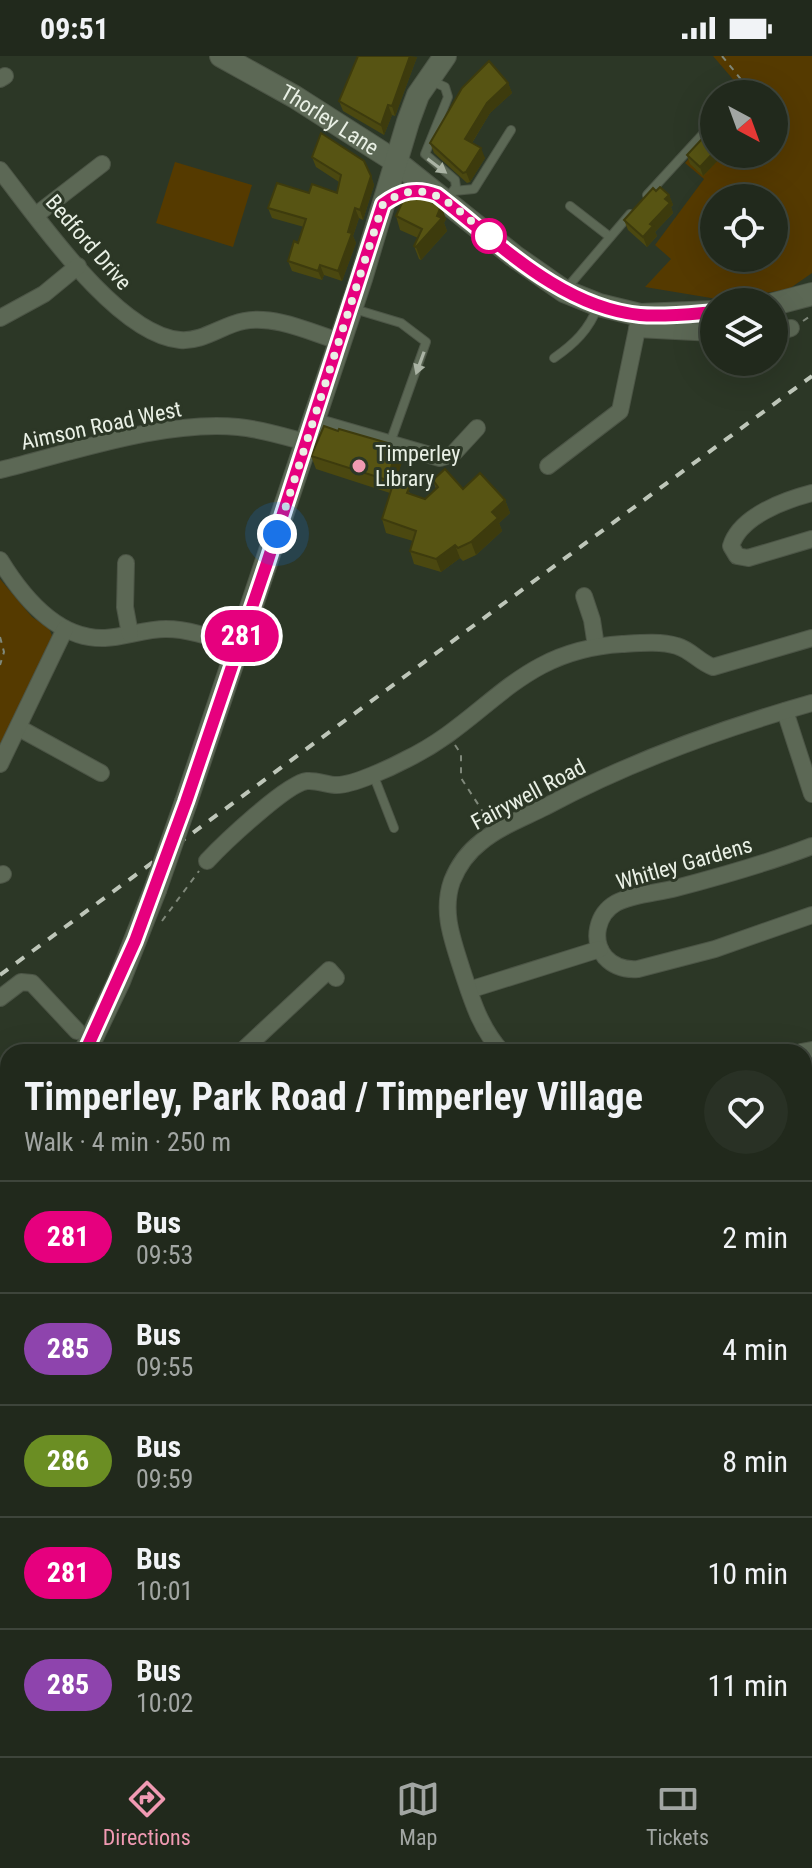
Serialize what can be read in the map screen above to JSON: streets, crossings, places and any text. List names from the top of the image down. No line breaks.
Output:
{"streets":{"main road":["Thorley Lane"],"street":["Bedford Drive","Aimson Road West","Fairywell Road","Whitley Gardens"]},"places":["Timperley Library"],"lines":["bus line 281"],"north":"bottom right","page":{"status":"09:51","on_map":"281","heading":["Timperley, Park Road / Timperley Village","Walk · 4 min · 250 m"],"list":[{"mark":"281","name":"Bus","note":"09:53","value":"2 min"},{"mark":"285","name":"Bus","note":"09:55","value":"4 min"},{"mark":"286","name":"Bus","note":"09:59","value":"8 min"},{"mark":"281","name":"Bus","note":"10:01","value":"10 min"},{"mark":"285","name":"Bus","note":"10:02","value":"11 min"}],"tabs":["Directions","Map","Tickets"]}}
